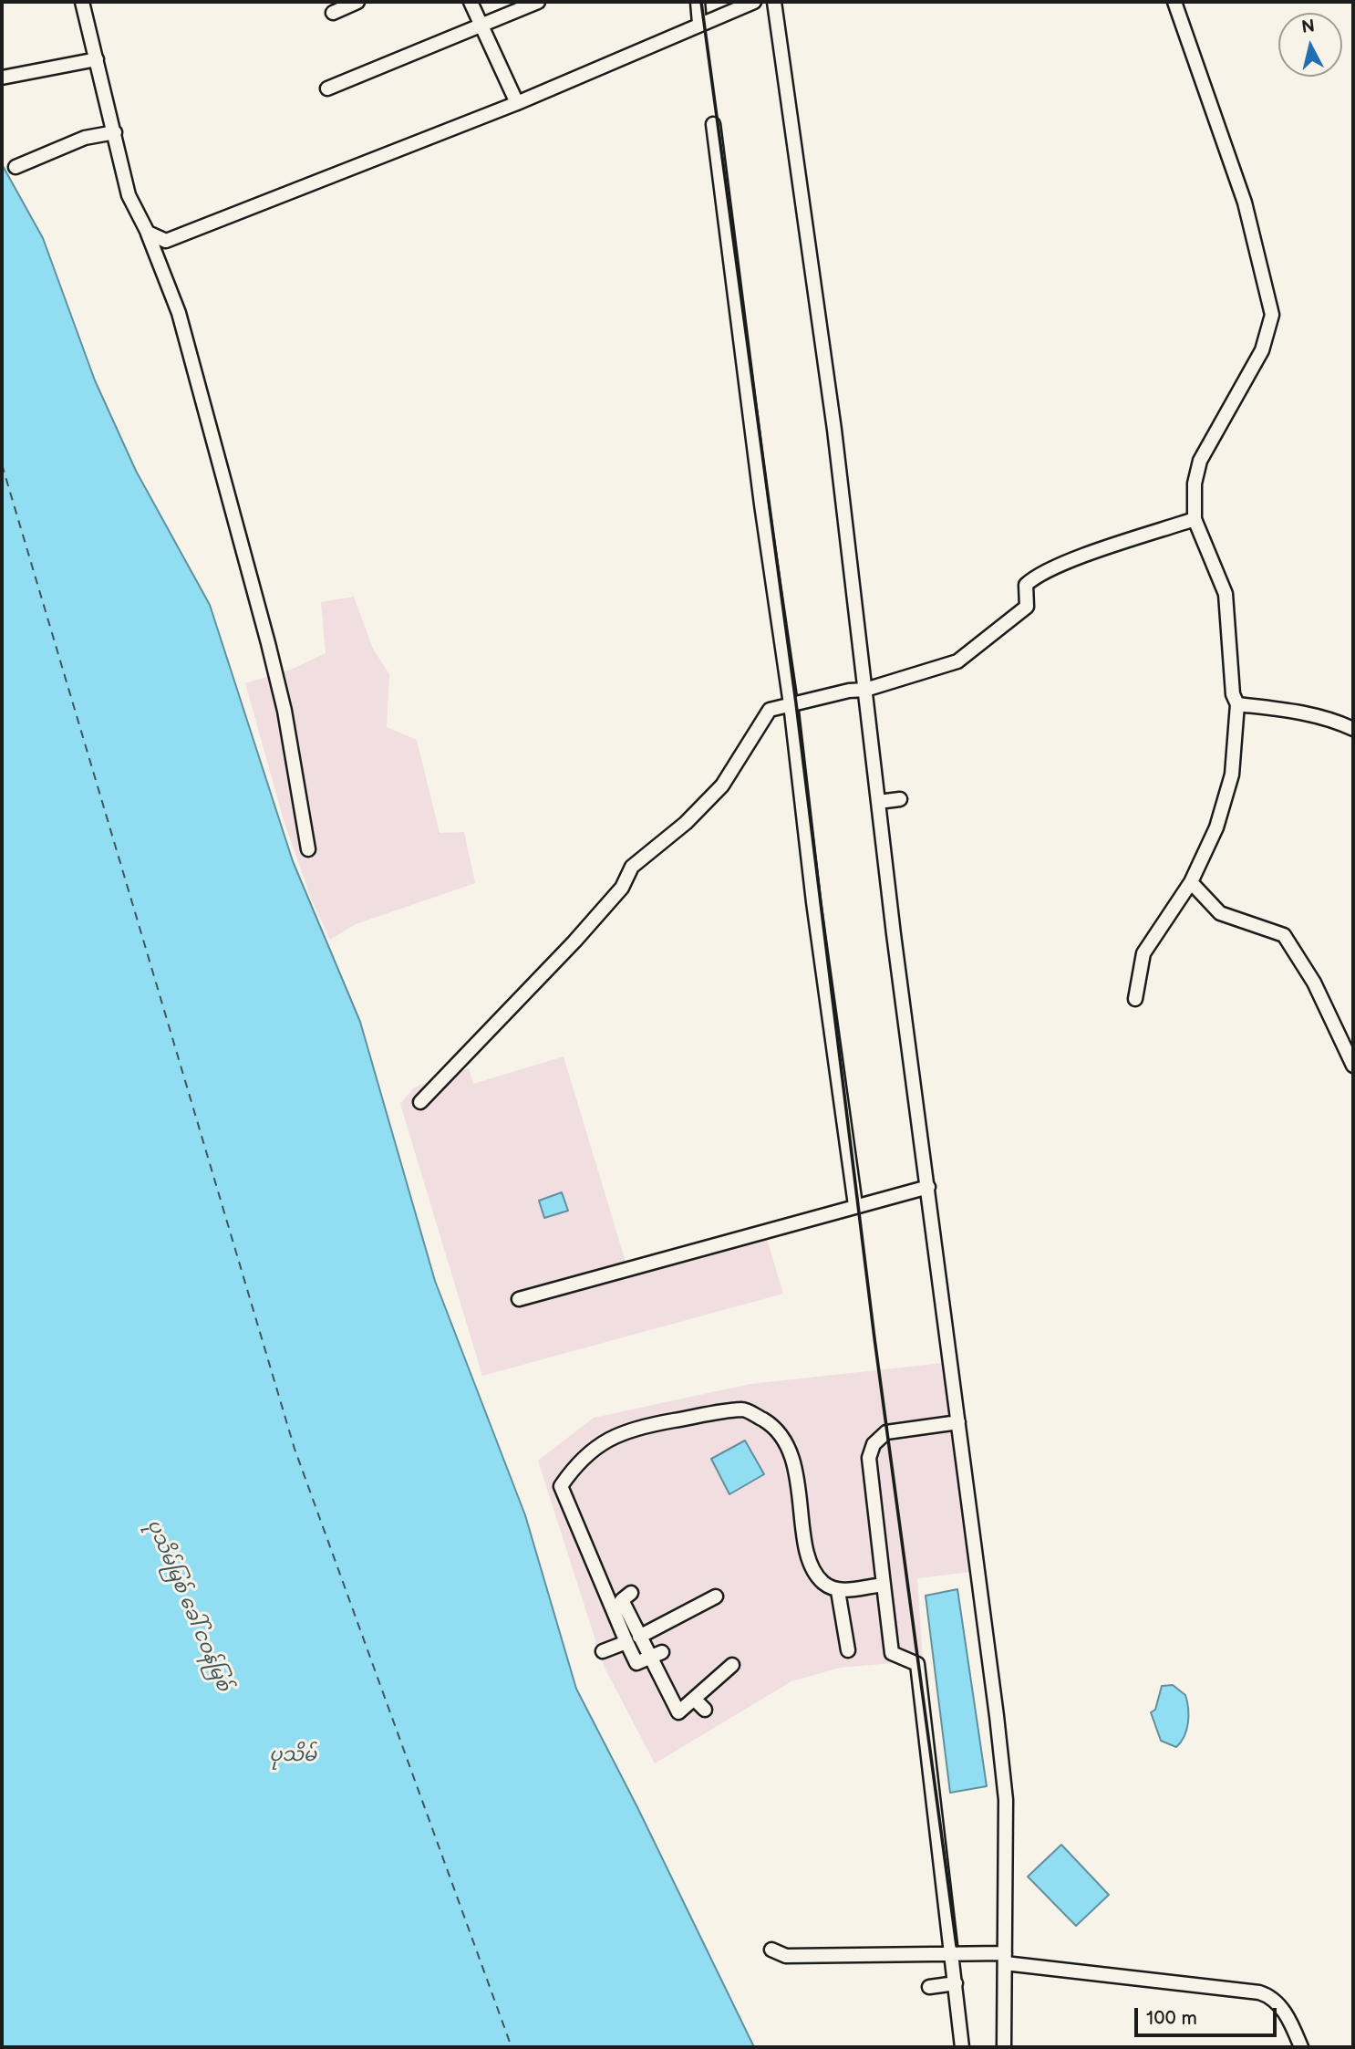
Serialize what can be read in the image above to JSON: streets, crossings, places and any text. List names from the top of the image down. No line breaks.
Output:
{"water":["ပုသိမ်မြစ် ခေါ် ငဝန်မြစ်","ပုသိမ်"],"scale_bar":"100 m","north":"top"}
